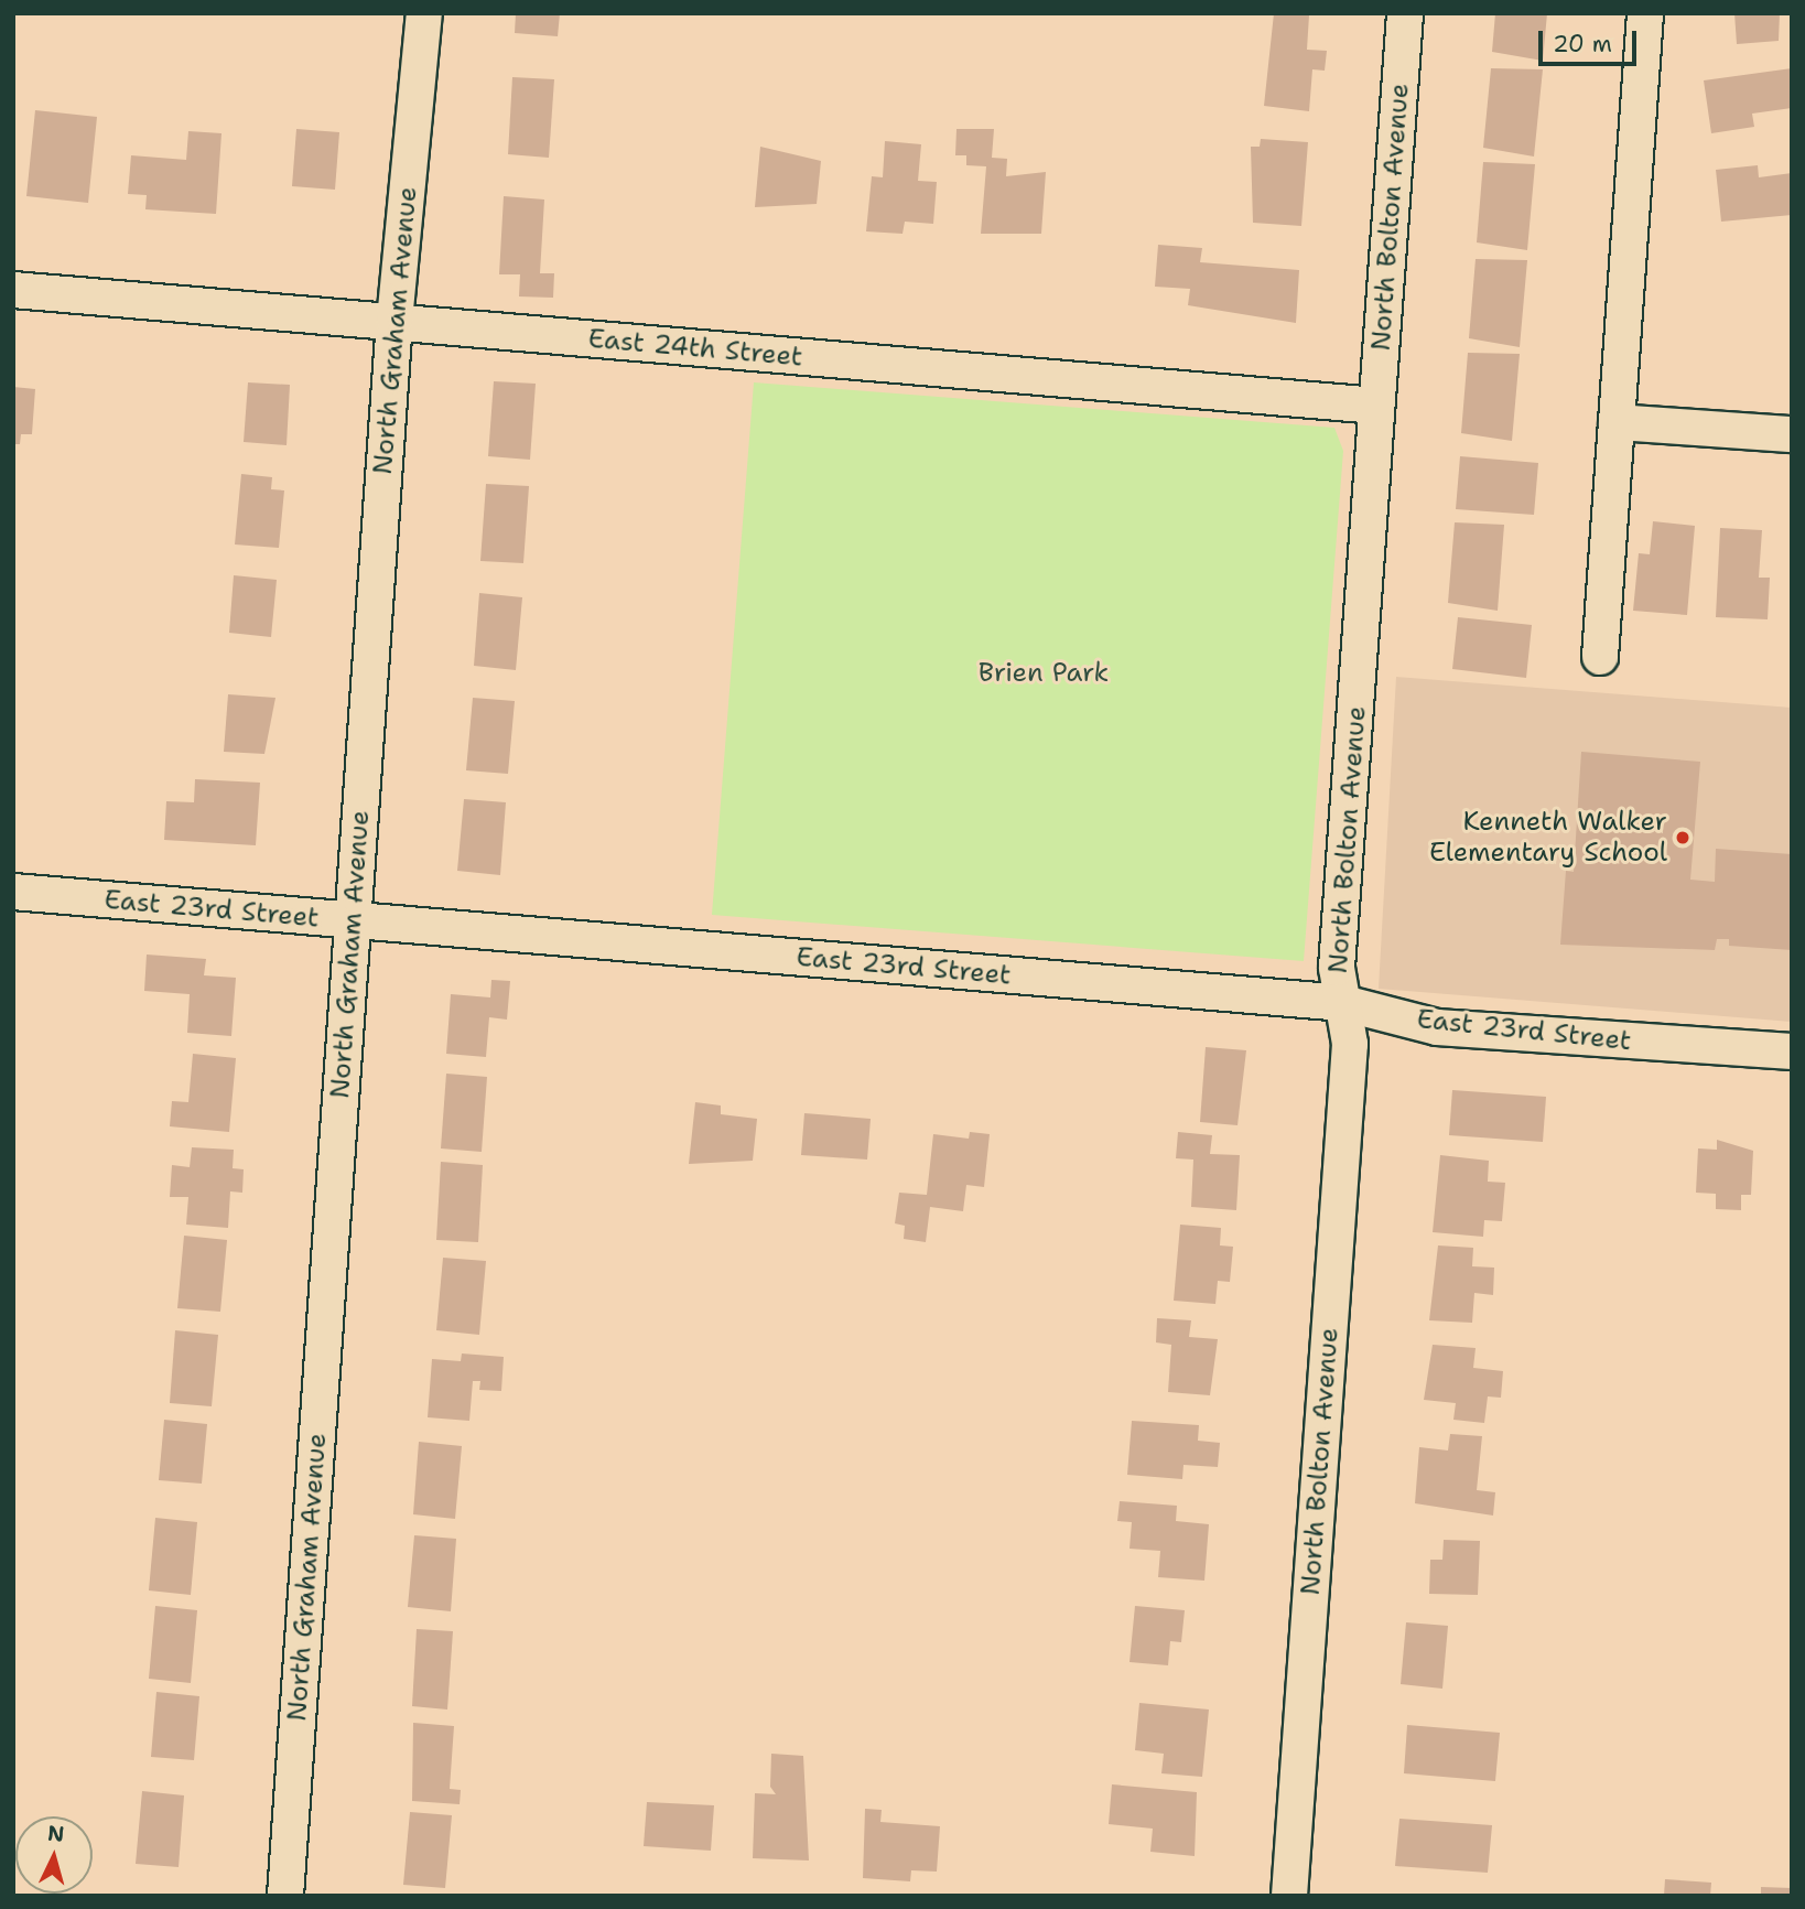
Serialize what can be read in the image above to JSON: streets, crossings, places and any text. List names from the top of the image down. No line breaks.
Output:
{"streets":{"street":["North Bolton Avenue","North Graham Avenue","East 24th Street","East 23rd Street"]},"crossings":[["North Bolton Avenue","East 24th Street"],["North Bolton Avenue","East 23rd Street"],["North Graham Avenue","East 24th Street"],["North Graham Avenue","East 23rd Street"]],"parks":["Brien Park"],"places":["Kenneth Walker Elementary School"],"scale_bar":"20 m","north":"top"}
